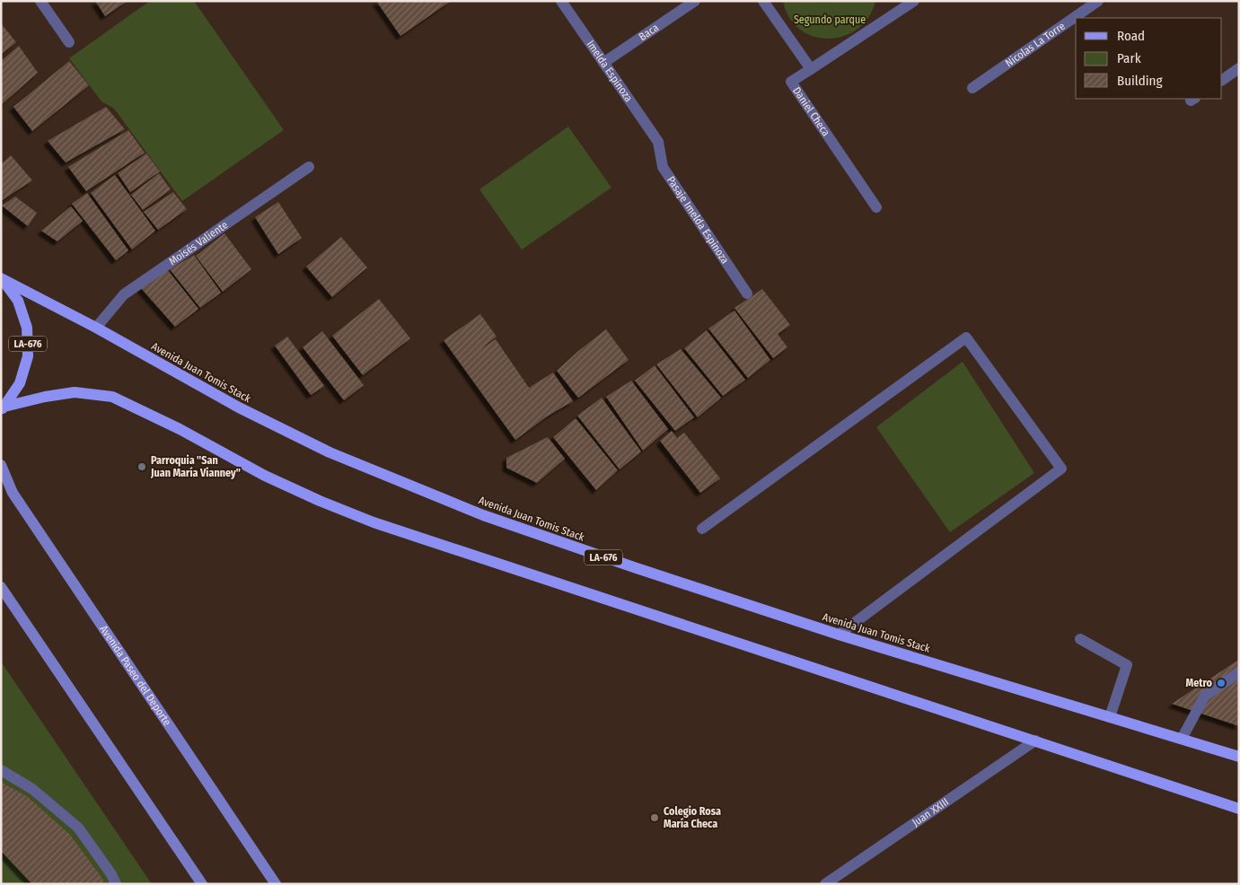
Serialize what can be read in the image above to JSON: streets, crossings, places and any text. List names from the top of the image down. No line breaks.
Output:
{"streets":{"main road":["LA-676","Avenida Juan Tomis Stack","Avenida Paseo del Deporte"],"street":["Baca","Nicolas La Torre","Imelda Espinoza","Daniel Checa","Pasaje Imelda Espinoza","Moisés Valiente","Juan XXIII"]},"crossings":[["Baca","Imelda Espinoza"],["Imelda Espinoza","Pasaje Imelda Espinoza"],["Moisés Valiente","Avenida Juan Tomis Stack"],["LA-676","Avenida Juan Tomis Stack"],["LA-676","Juan XXIII"]],"parks":["Segundo parque"],"places":["Parroquia \"San Juan María Vianney\"","Metro","Colegio Rosa María Checa"],"legend":["Road","Park","Building"]}
